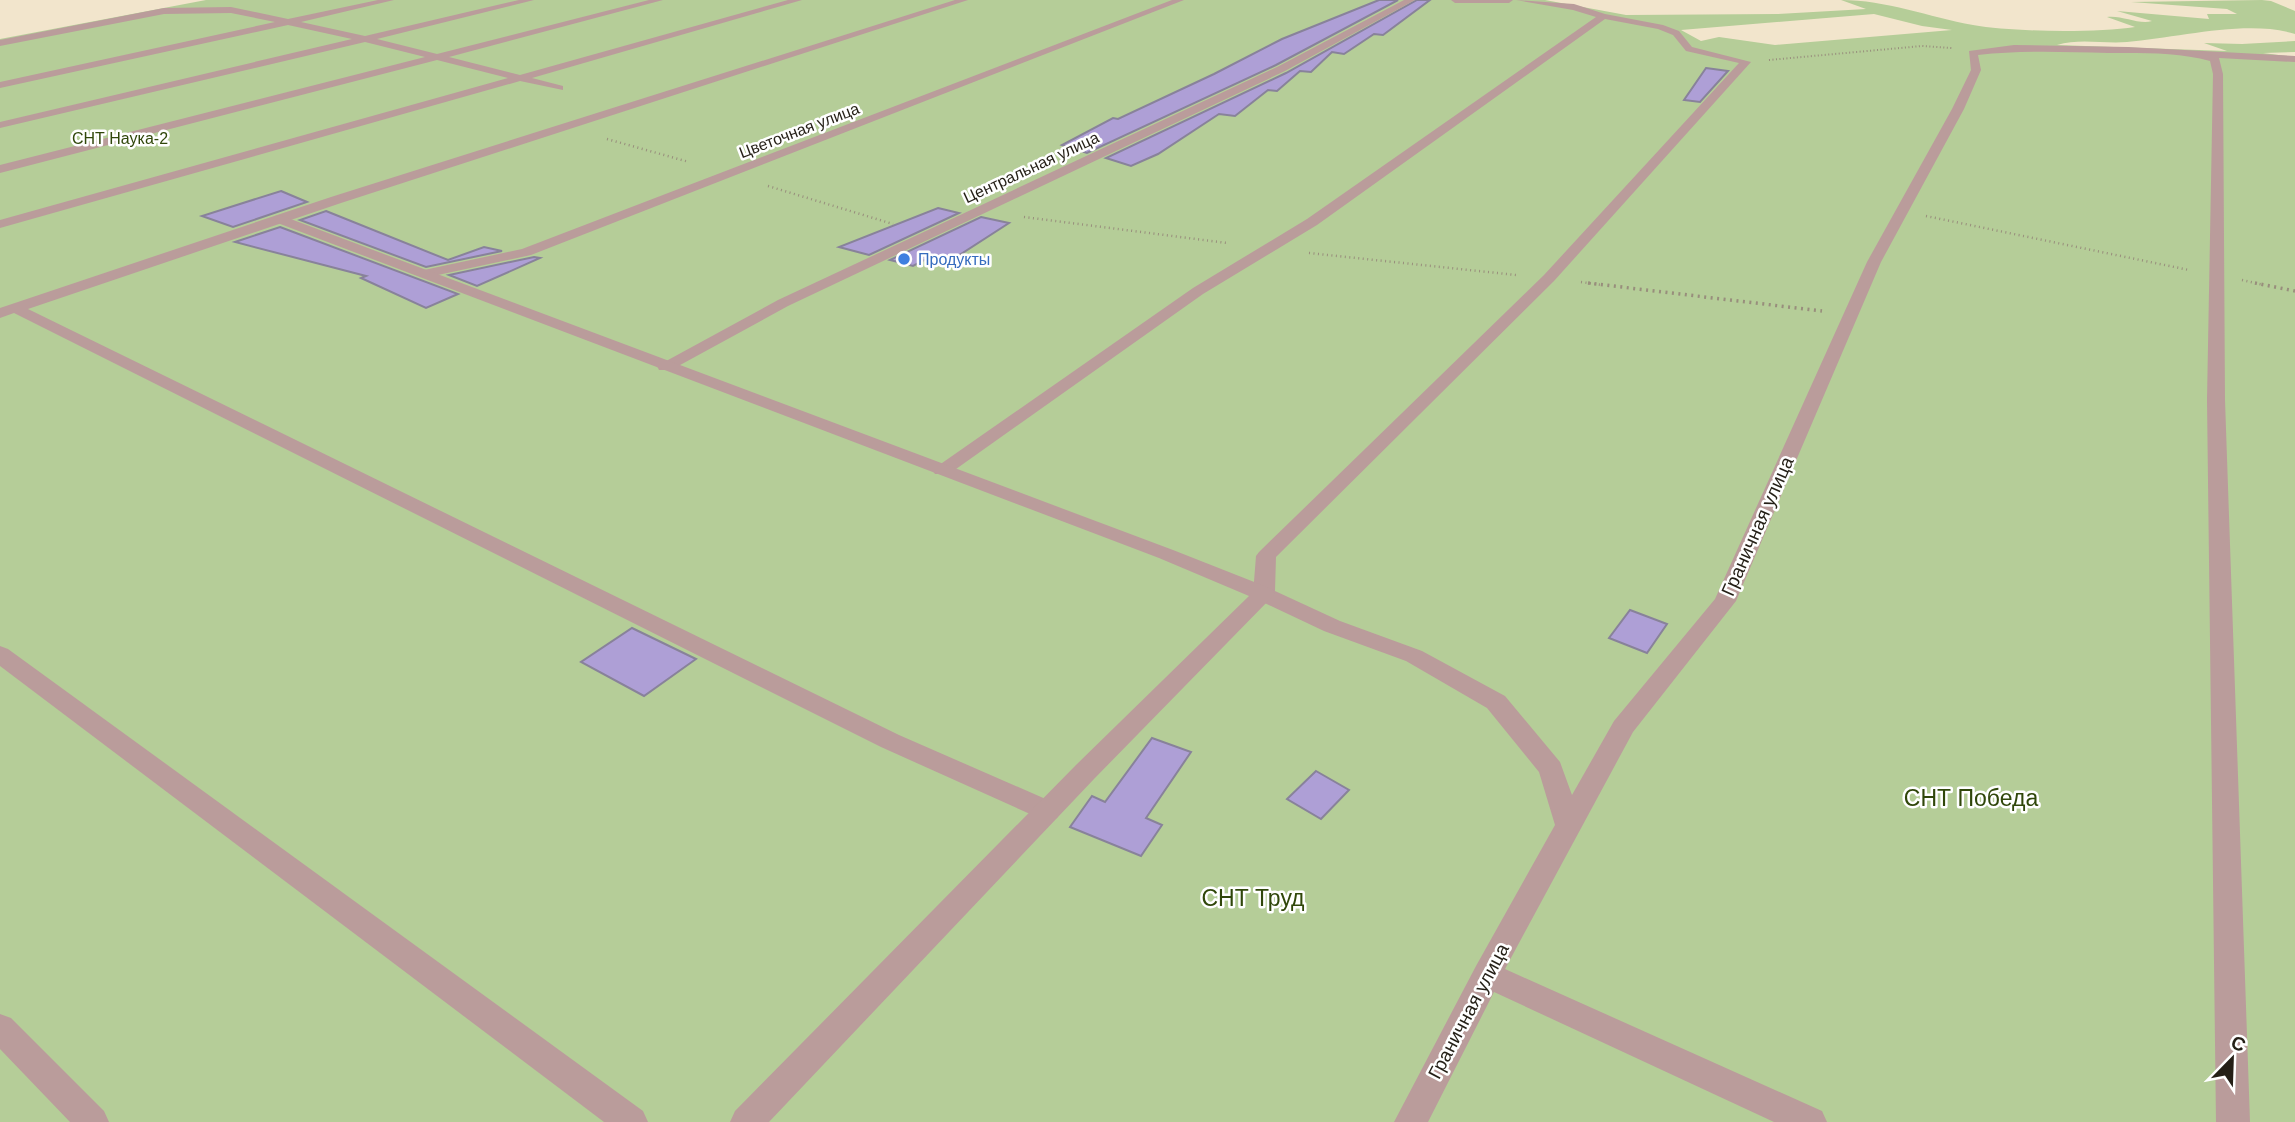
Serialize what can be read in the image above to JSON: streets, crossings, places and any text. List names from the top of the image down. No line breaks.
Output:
{"streets":{"street":["Цветочная улица","Центральная улица","Граничная улица"]},"parks":["СНТ Наука-2","СНТ Победа","СНТ Труд"],"places":["Продукты"],"north":"top right"}
